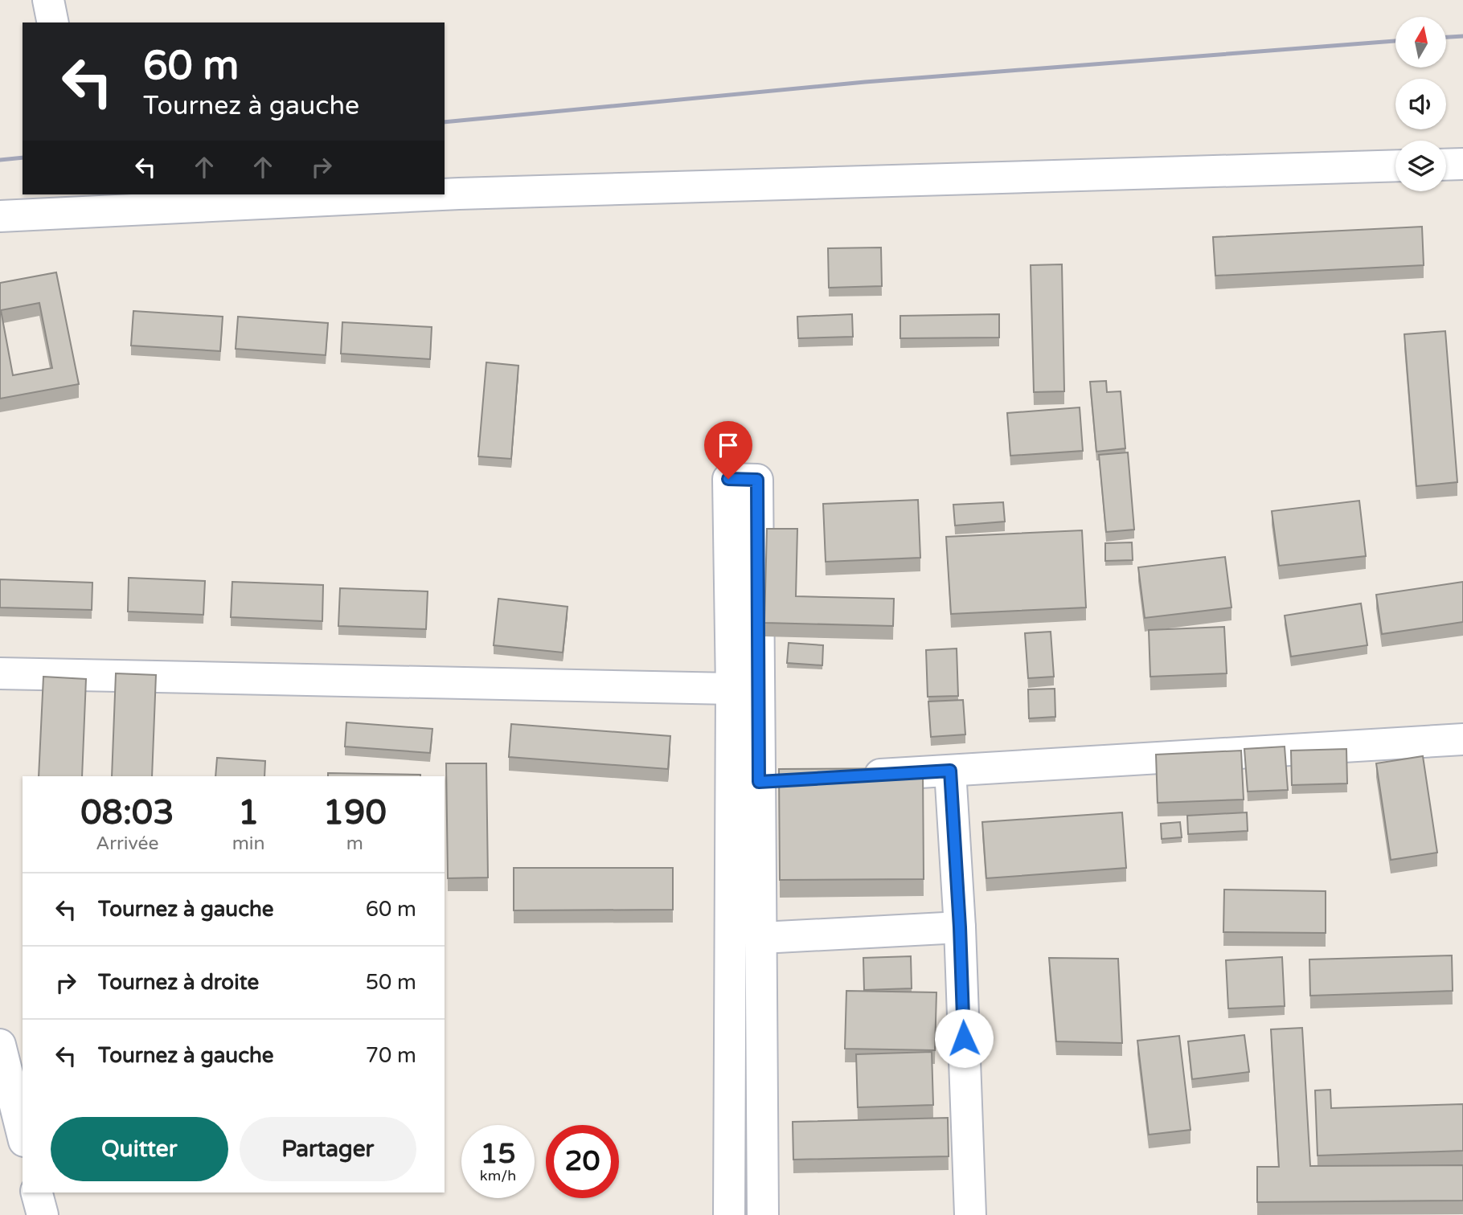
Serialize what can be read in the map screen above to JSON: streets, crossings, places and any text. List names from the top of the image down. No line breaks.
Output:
{"north":"top","page":{"turn":["60 m","Tournez à gauche"],"eta":["08:03","Arrivée","1","min","190","m"],"list":[{"name":"Tournez à gauche","value":"60 m"},{"name":"Tournez à droite","value":"50 m"},{"name":"Tournez à gauche","value":"70 m"}],"buttons":["Quitter","Partager"],"speed":"15 km/h","limit":"20"}}
